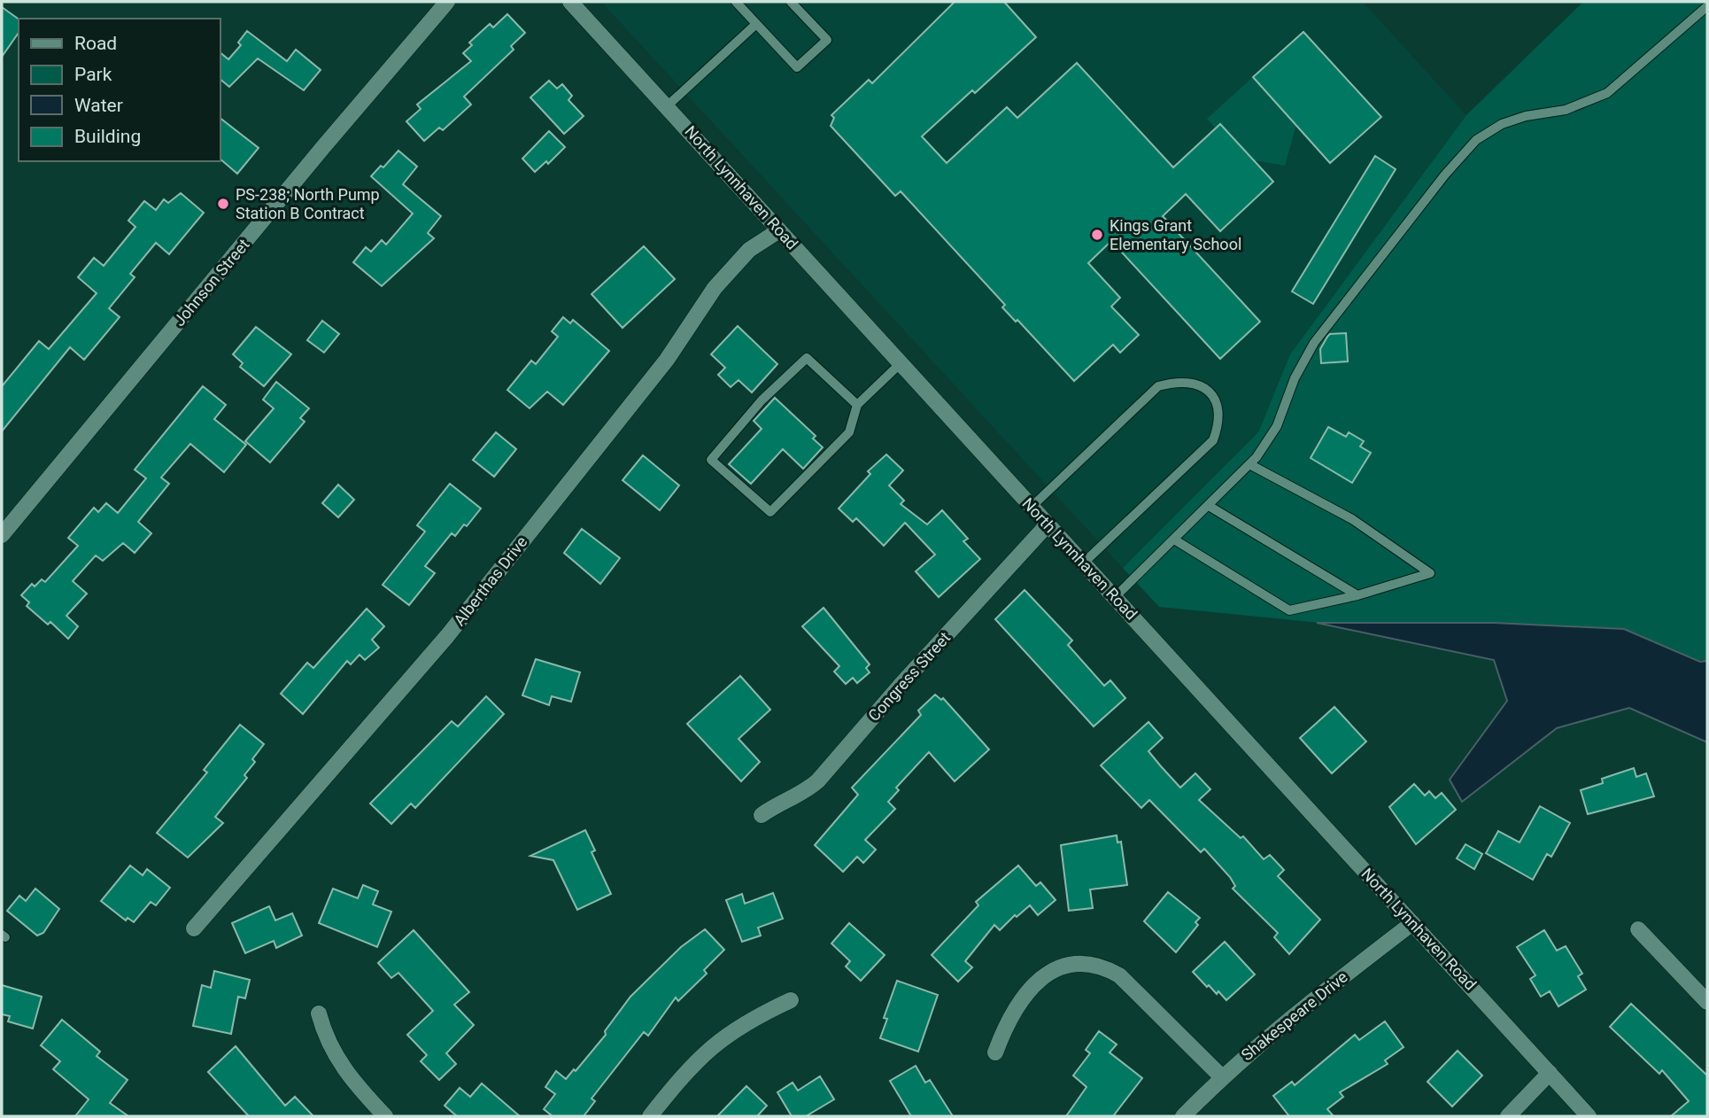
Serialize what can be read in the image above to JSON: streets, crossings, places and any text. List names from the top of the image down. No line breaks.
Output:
{"streets":{"street":["North Lynnhaven Road","Johnson Street","Alberthas Drive","Congress Street","Shakespeare Drive"]},"crossings":[["North Lynnhaven Road","Alberthas Drive"],["North Lynnhaven Road","Congress Street"],["North Lynnhaven Road","Shakespeare Drive"]],"places":["PS-238; North Pump Station B Contract","Kings Grant Elementary School"],"legend":["Road","Park","Water","Building"]}
